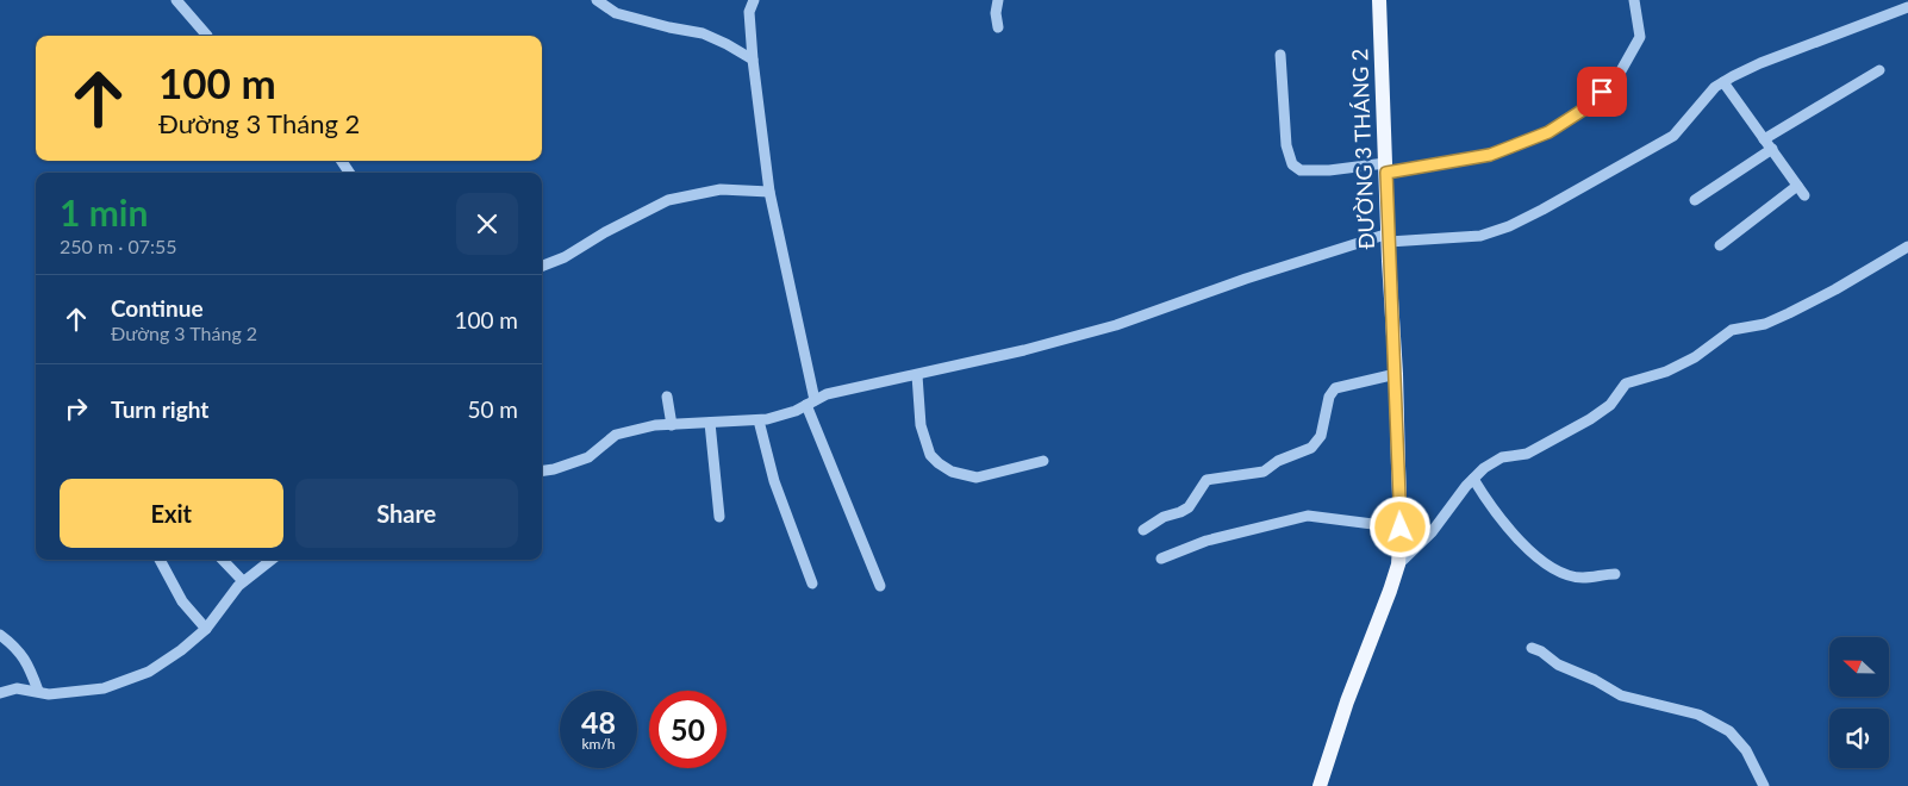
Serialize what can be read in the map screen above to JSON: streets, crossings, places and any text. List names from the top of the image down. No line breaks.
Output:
{"streets":{"main road":["ĐƯỜNG 3 THÁNG 2"]},"north":"left","page":{"turn":["100 m","Đường 3 Tháng 2"],"heading":["1 min","250 m · 07:55"],"list":[{"name":"Continue","note":"Đường 3 Tháng 2","value":"100 m"},{"name":"Turn right","value":"50 m"}],"buttons":["Exit","Share"],"speed":"48 km/h","limit":"50"}}
